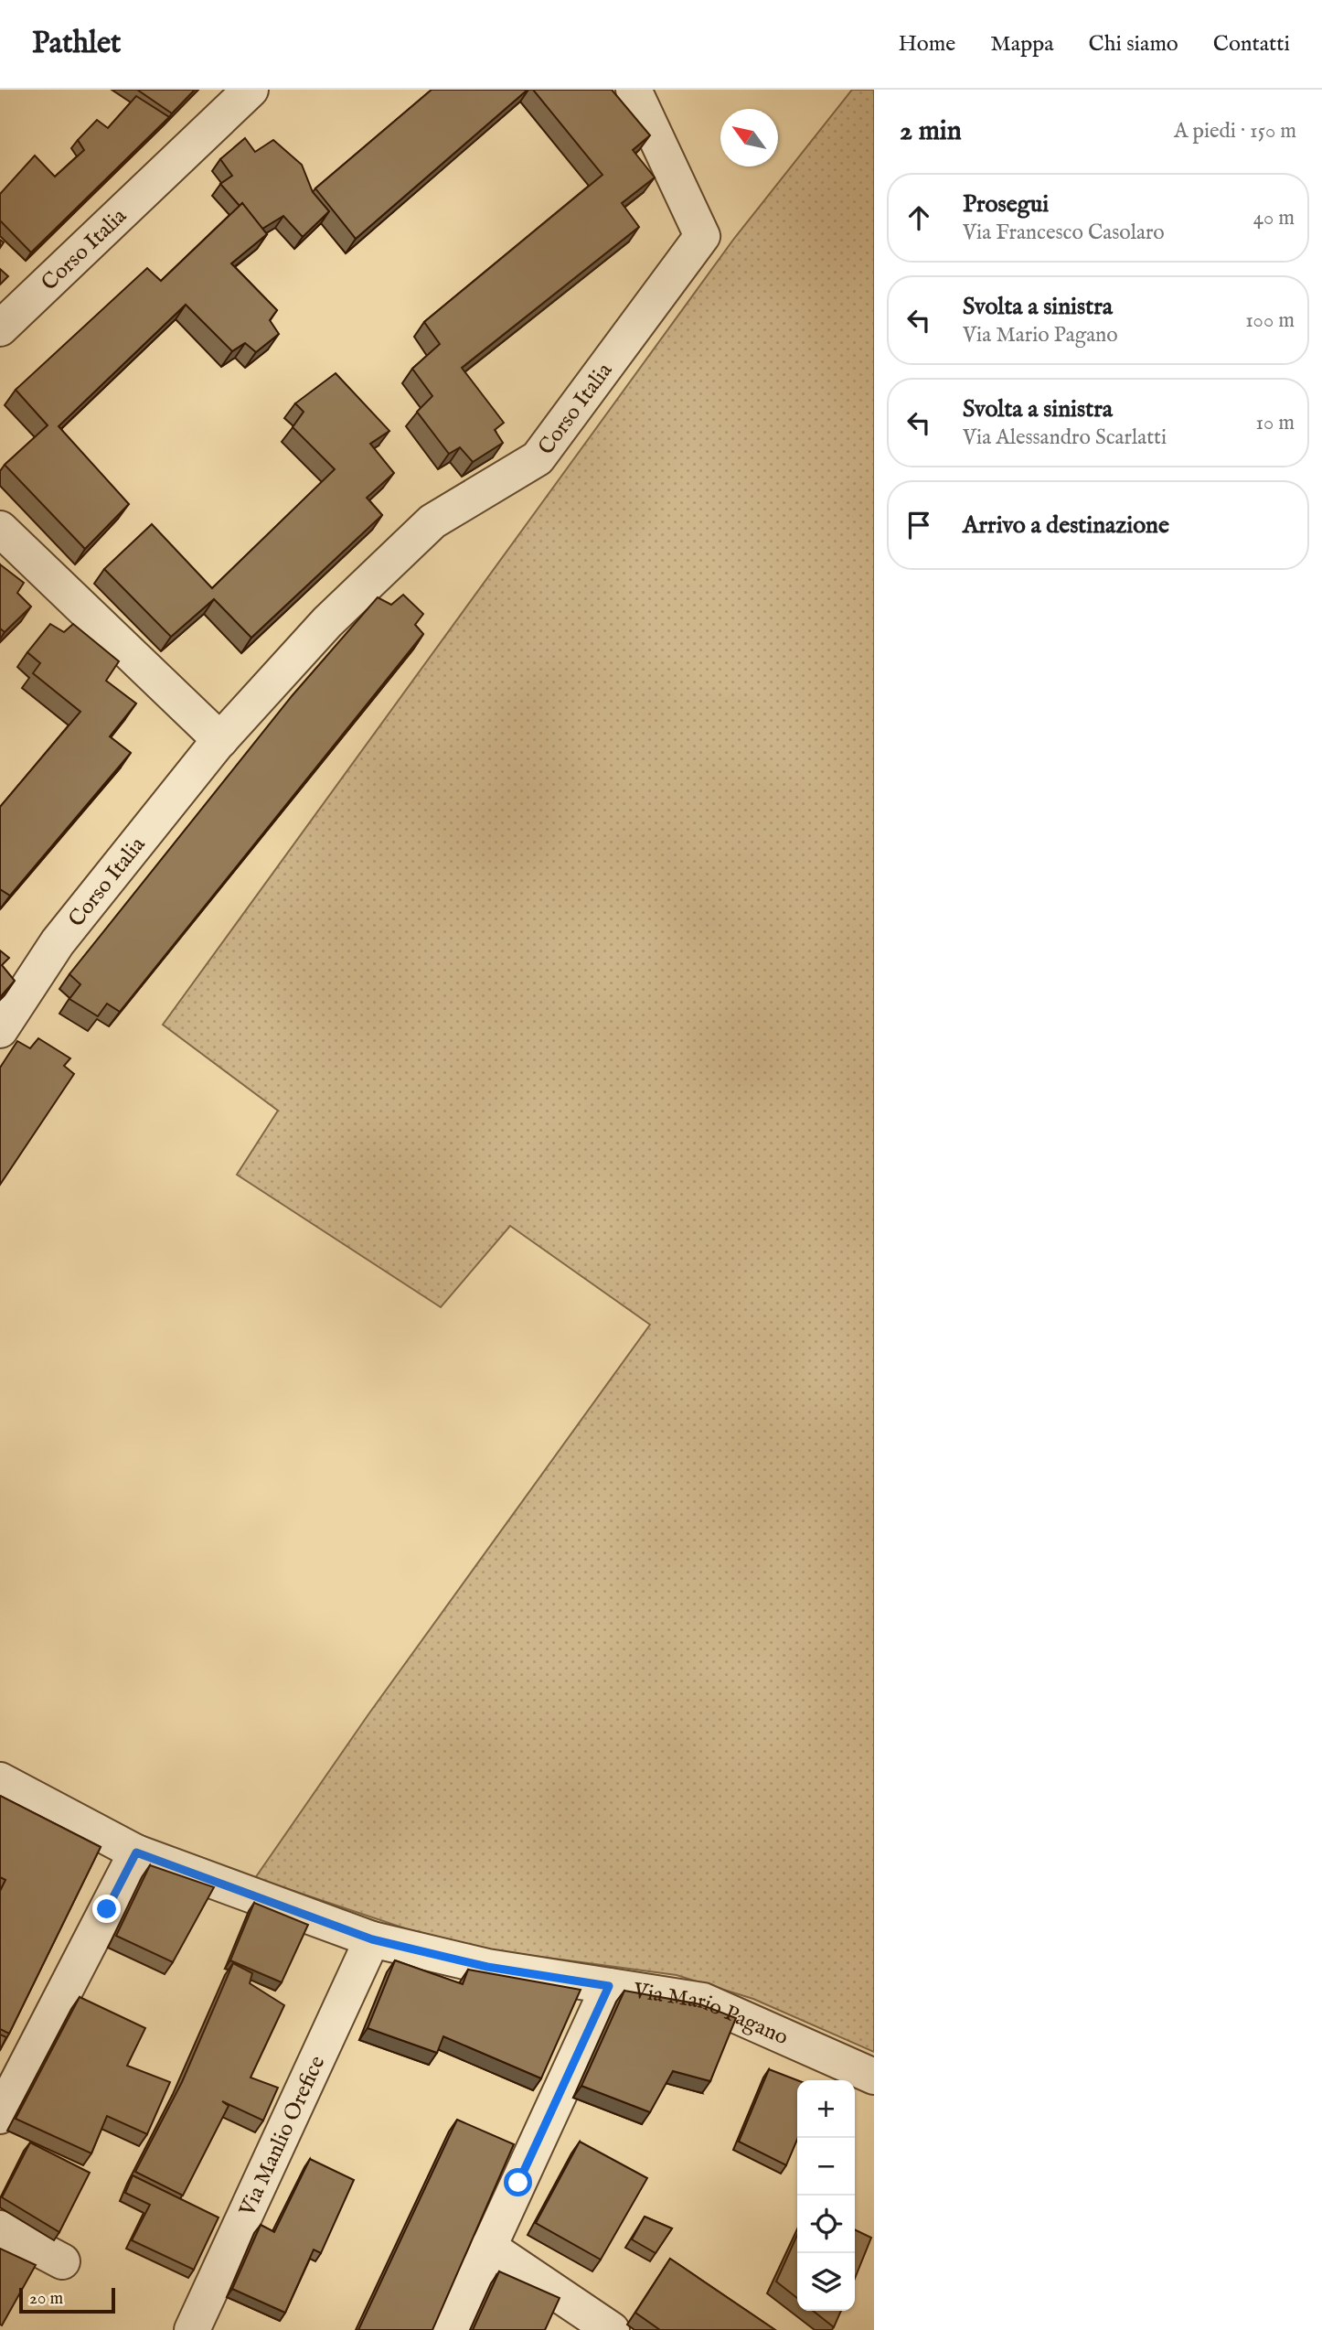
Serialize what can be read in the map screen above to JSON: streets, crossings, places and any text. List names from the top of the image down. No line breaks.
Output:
{"streets":{"street":["Corso Italia","Via Mario Pagano","Via Manlio Orefice"]},"crossings":[["Via Mario Pagano","Via Manlio Orefice"]],"scale_bar":"20 m","north":"top left","page":{"header":"Pathlet","nav":["Home","Mappa","Chi siamo","Contatti"],"heading":["2 min","A piedi · 150 m"],"list":[["Prosegui","Via Francesco Casolaro","40 m"],["Svolta a sinistra","Via Mario Pagano","100 m"],["Svolta a sinistra","Via Alessandro Scarlatti","10 m"],"Arrivo a destinazione"],"map_buttons":["+","−"],"scale":"20 m"}}
